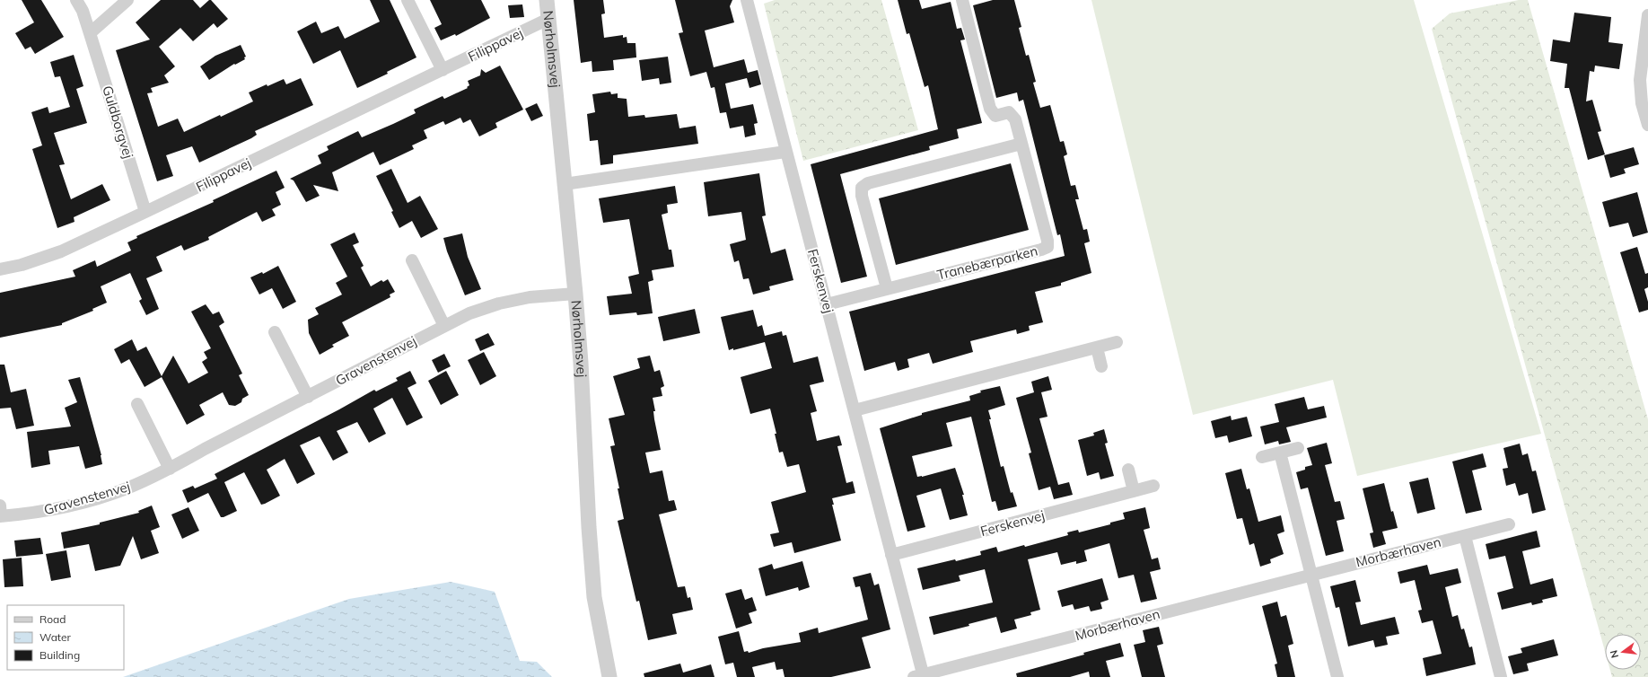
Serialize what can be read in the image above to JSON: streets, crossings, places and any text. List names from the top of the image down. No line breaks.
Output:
{"streets":{"street":["Filippavej","Nørholmsvej","Guldborgvej","Tranebærparken","Ferskenvej","Gravenstenvej","Morbærhaven"]},"crossings":[["Filippavej","Nørholmsvej"],["Filippavej","Guldborgvej"],["Nørholmsvej","Gravenstenvej"],["Tranebærparken","Ferskenvej"],["Ferskenvej","Morbærhaven"]],"legend":["Road","Water","Building"],"north":"left"}
